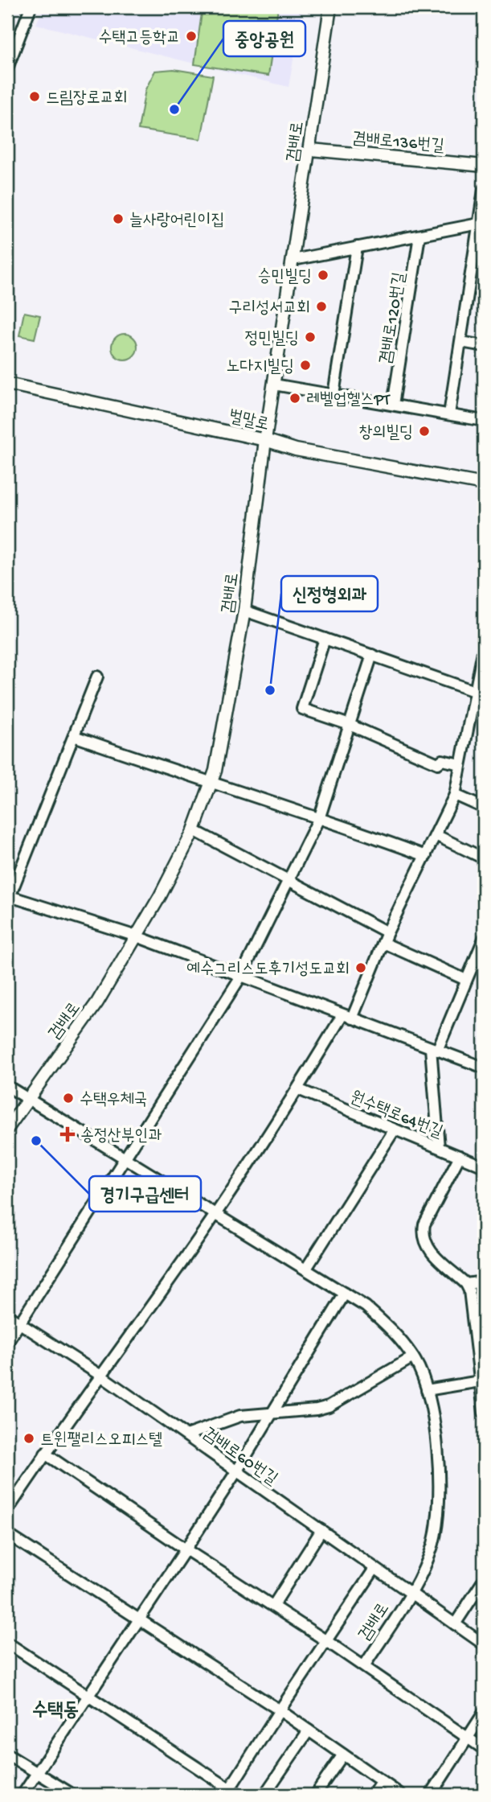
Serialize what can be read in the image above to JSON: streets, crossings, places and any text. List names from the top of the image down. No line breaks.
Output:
{"streets":{"street":["겸배로136번길","검배로","겸배로120번길","벌말로","원수택로64번길","검배로60번길"]},"crossings":[["겸배로136번길","검배로"],["검배로","벌말로"],["검배로","검배로60번길"]],"districts":["수택동"],"places":{"other":["수택고등학교","드림장로교회","중앙공원","늘사랑어린이집","승민빌딩","구리성서교회","정민빌딩","노다지빌딩","레벨업헬스PT","창의빌딩","신정형외과","예수그리스도후기성도교회","수택우체국","경기구급센터","트윈팰리스오피스텔"],"health":["송정산부인과"]}}
